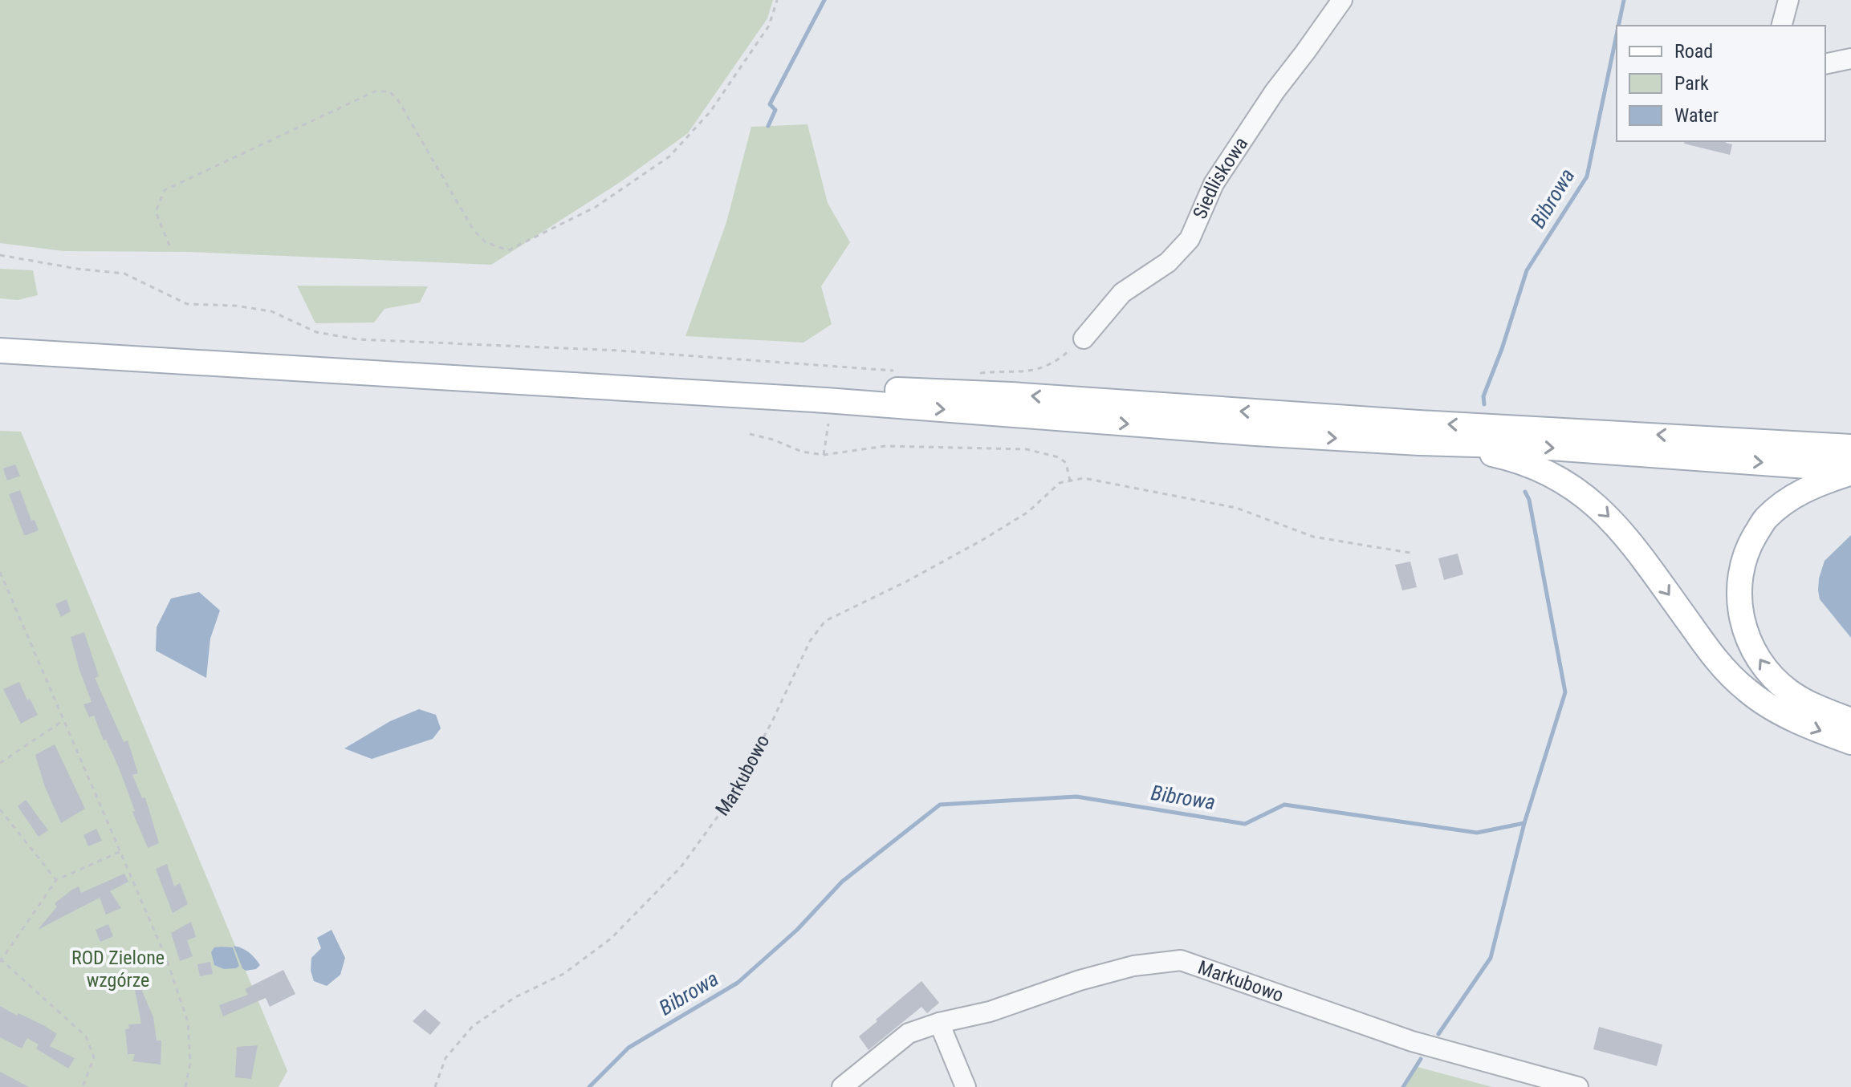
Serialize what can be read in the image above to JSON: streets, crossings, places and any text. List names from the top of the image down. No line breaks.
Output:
{"streets":{"street":["Siedliskowa","Markubowo"]},"water":["Bibrowa"],"parks":["ROD Zielone wzgórze"],"legend":["Road","Park","Water"]}
